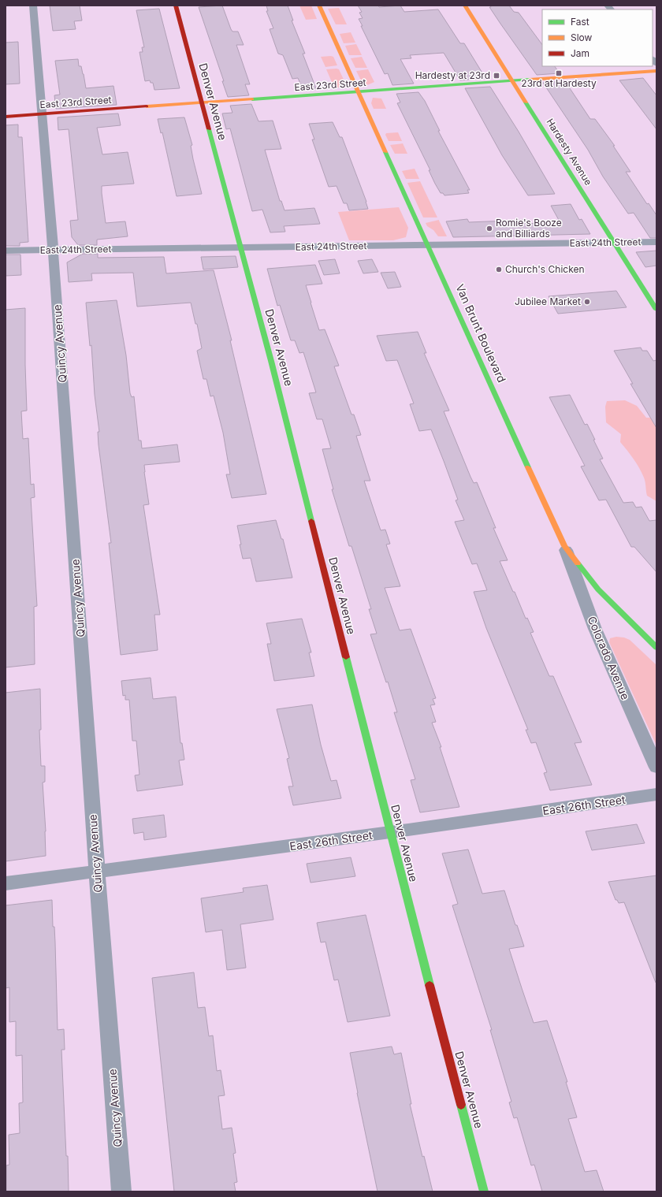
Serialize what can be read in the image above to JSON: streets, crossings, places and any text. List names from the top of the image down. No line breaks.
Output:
{"streets":{"street":["East 23rd Street","Denver Avenue","Hardesty Avenue","East 24th Street","Van Brunt Boulevard","Quincy Avenue","Colorado Avenue","East 26th Street"]},"crossings":[["East 23rd Street","Denver Avenue"],["East 23rd Street","Hardesty Avenue"],["East 23rd Street","Van Brunt Boulevard"],["East 23rd Street","Quincy Avenue"],["Denver Avenue","East 24th Street"],["Denver Avenue","East 26th Street"],["Hardesty Avenue","East 24th Street"],["East 24th Street","Van Brunt Boulevard"],["East 24th Street","Quincy Avenue"],["Van Brunt Boulevard","Colorado Avenue"],["Quincy Avenue","East 26th Street"]],"places":{"transit":["23rd at Hardesty","Hardesty at 23rd"],"other":["Romie's Booze and Billiards","Church's Chicken","Jubilee Market"]},"legend":["Fast","Slow","Jam"]}
